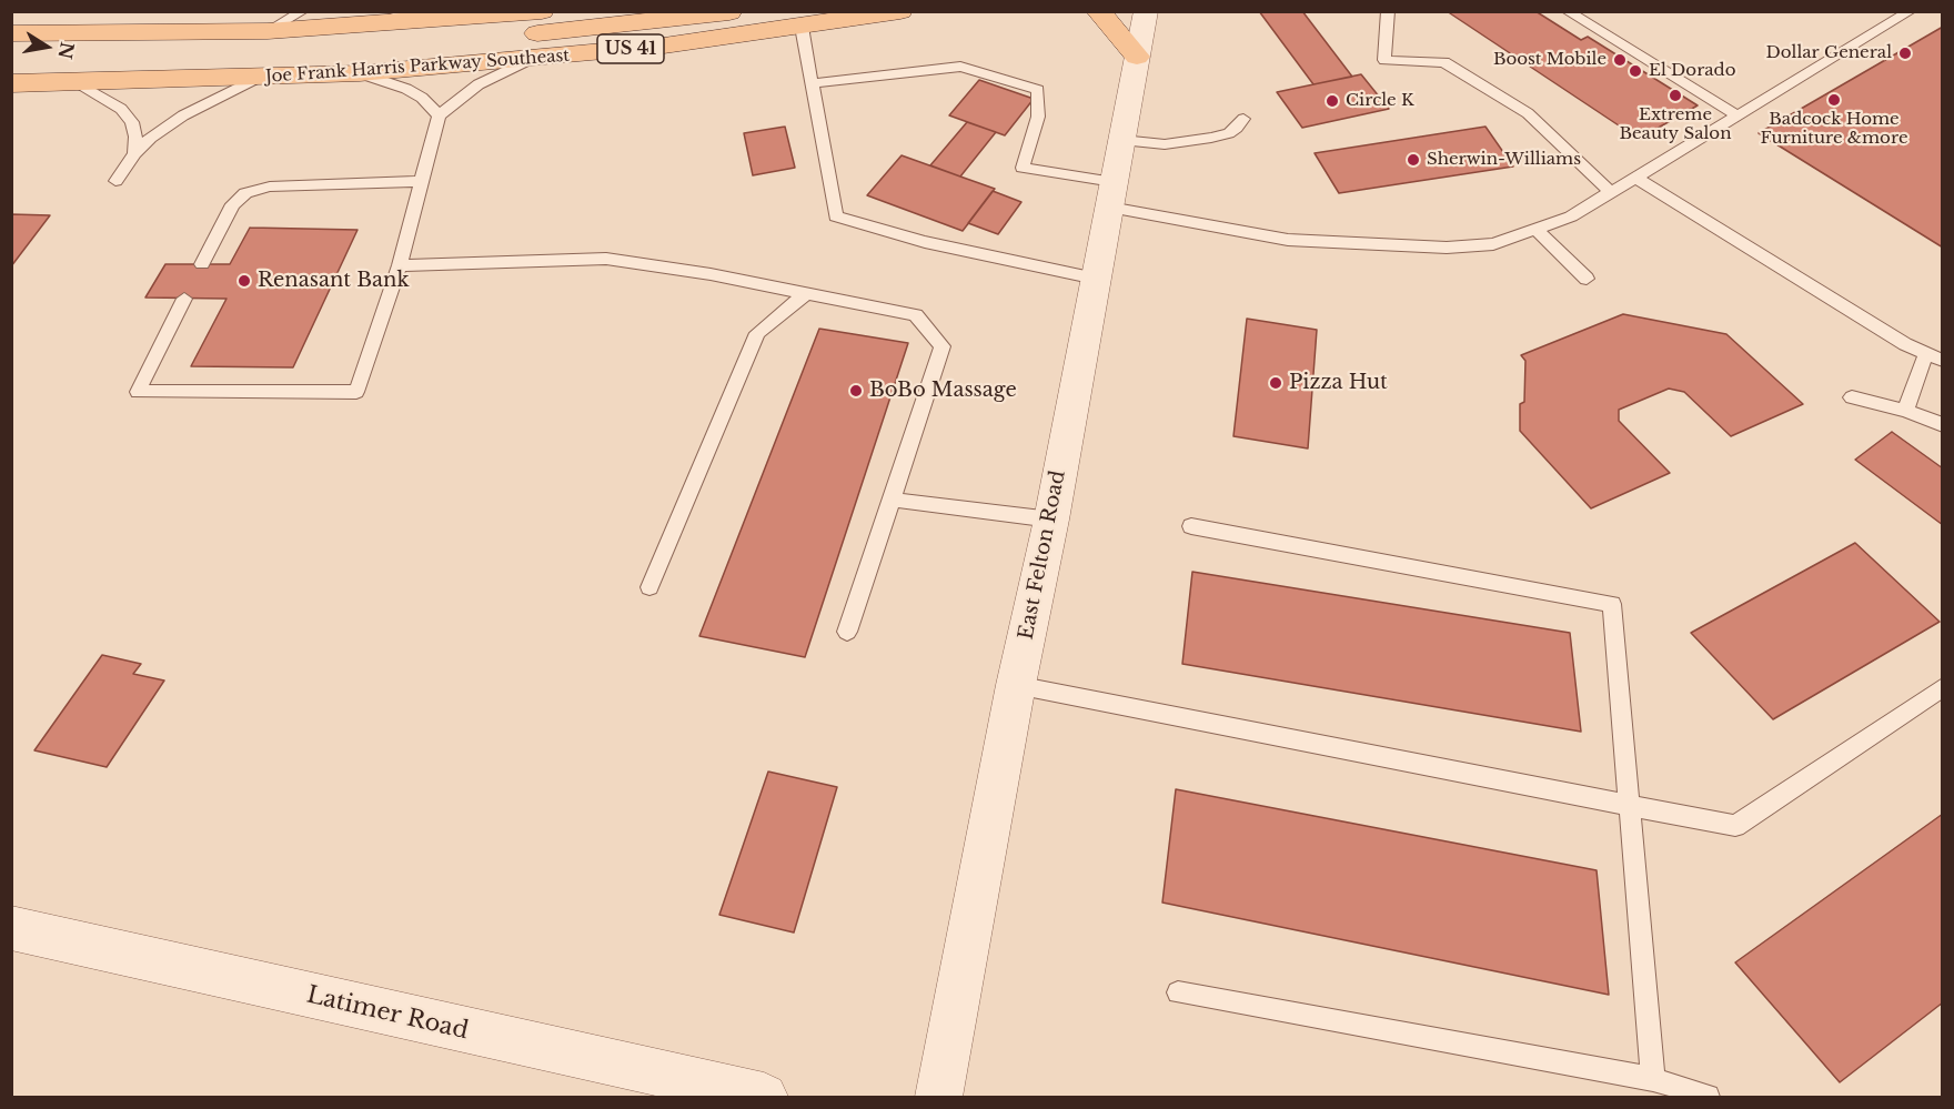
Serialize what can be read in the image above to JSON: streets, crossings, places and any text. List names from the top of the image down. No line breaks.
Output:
{"streets":{"main road":["US 41","Joe Frank Harris Parkway Southeast"],"street":["East Felton Road","Latimer Road"]},"places":["Dollar General","Boost Mobile","El Dorado","Extreme Beauty Salon","Badcock Home Furniture &more","Circle K","Sherwin-Williams","Renasant Bank","Pizza Hut","BoBo Massage"],"north":"right"}
